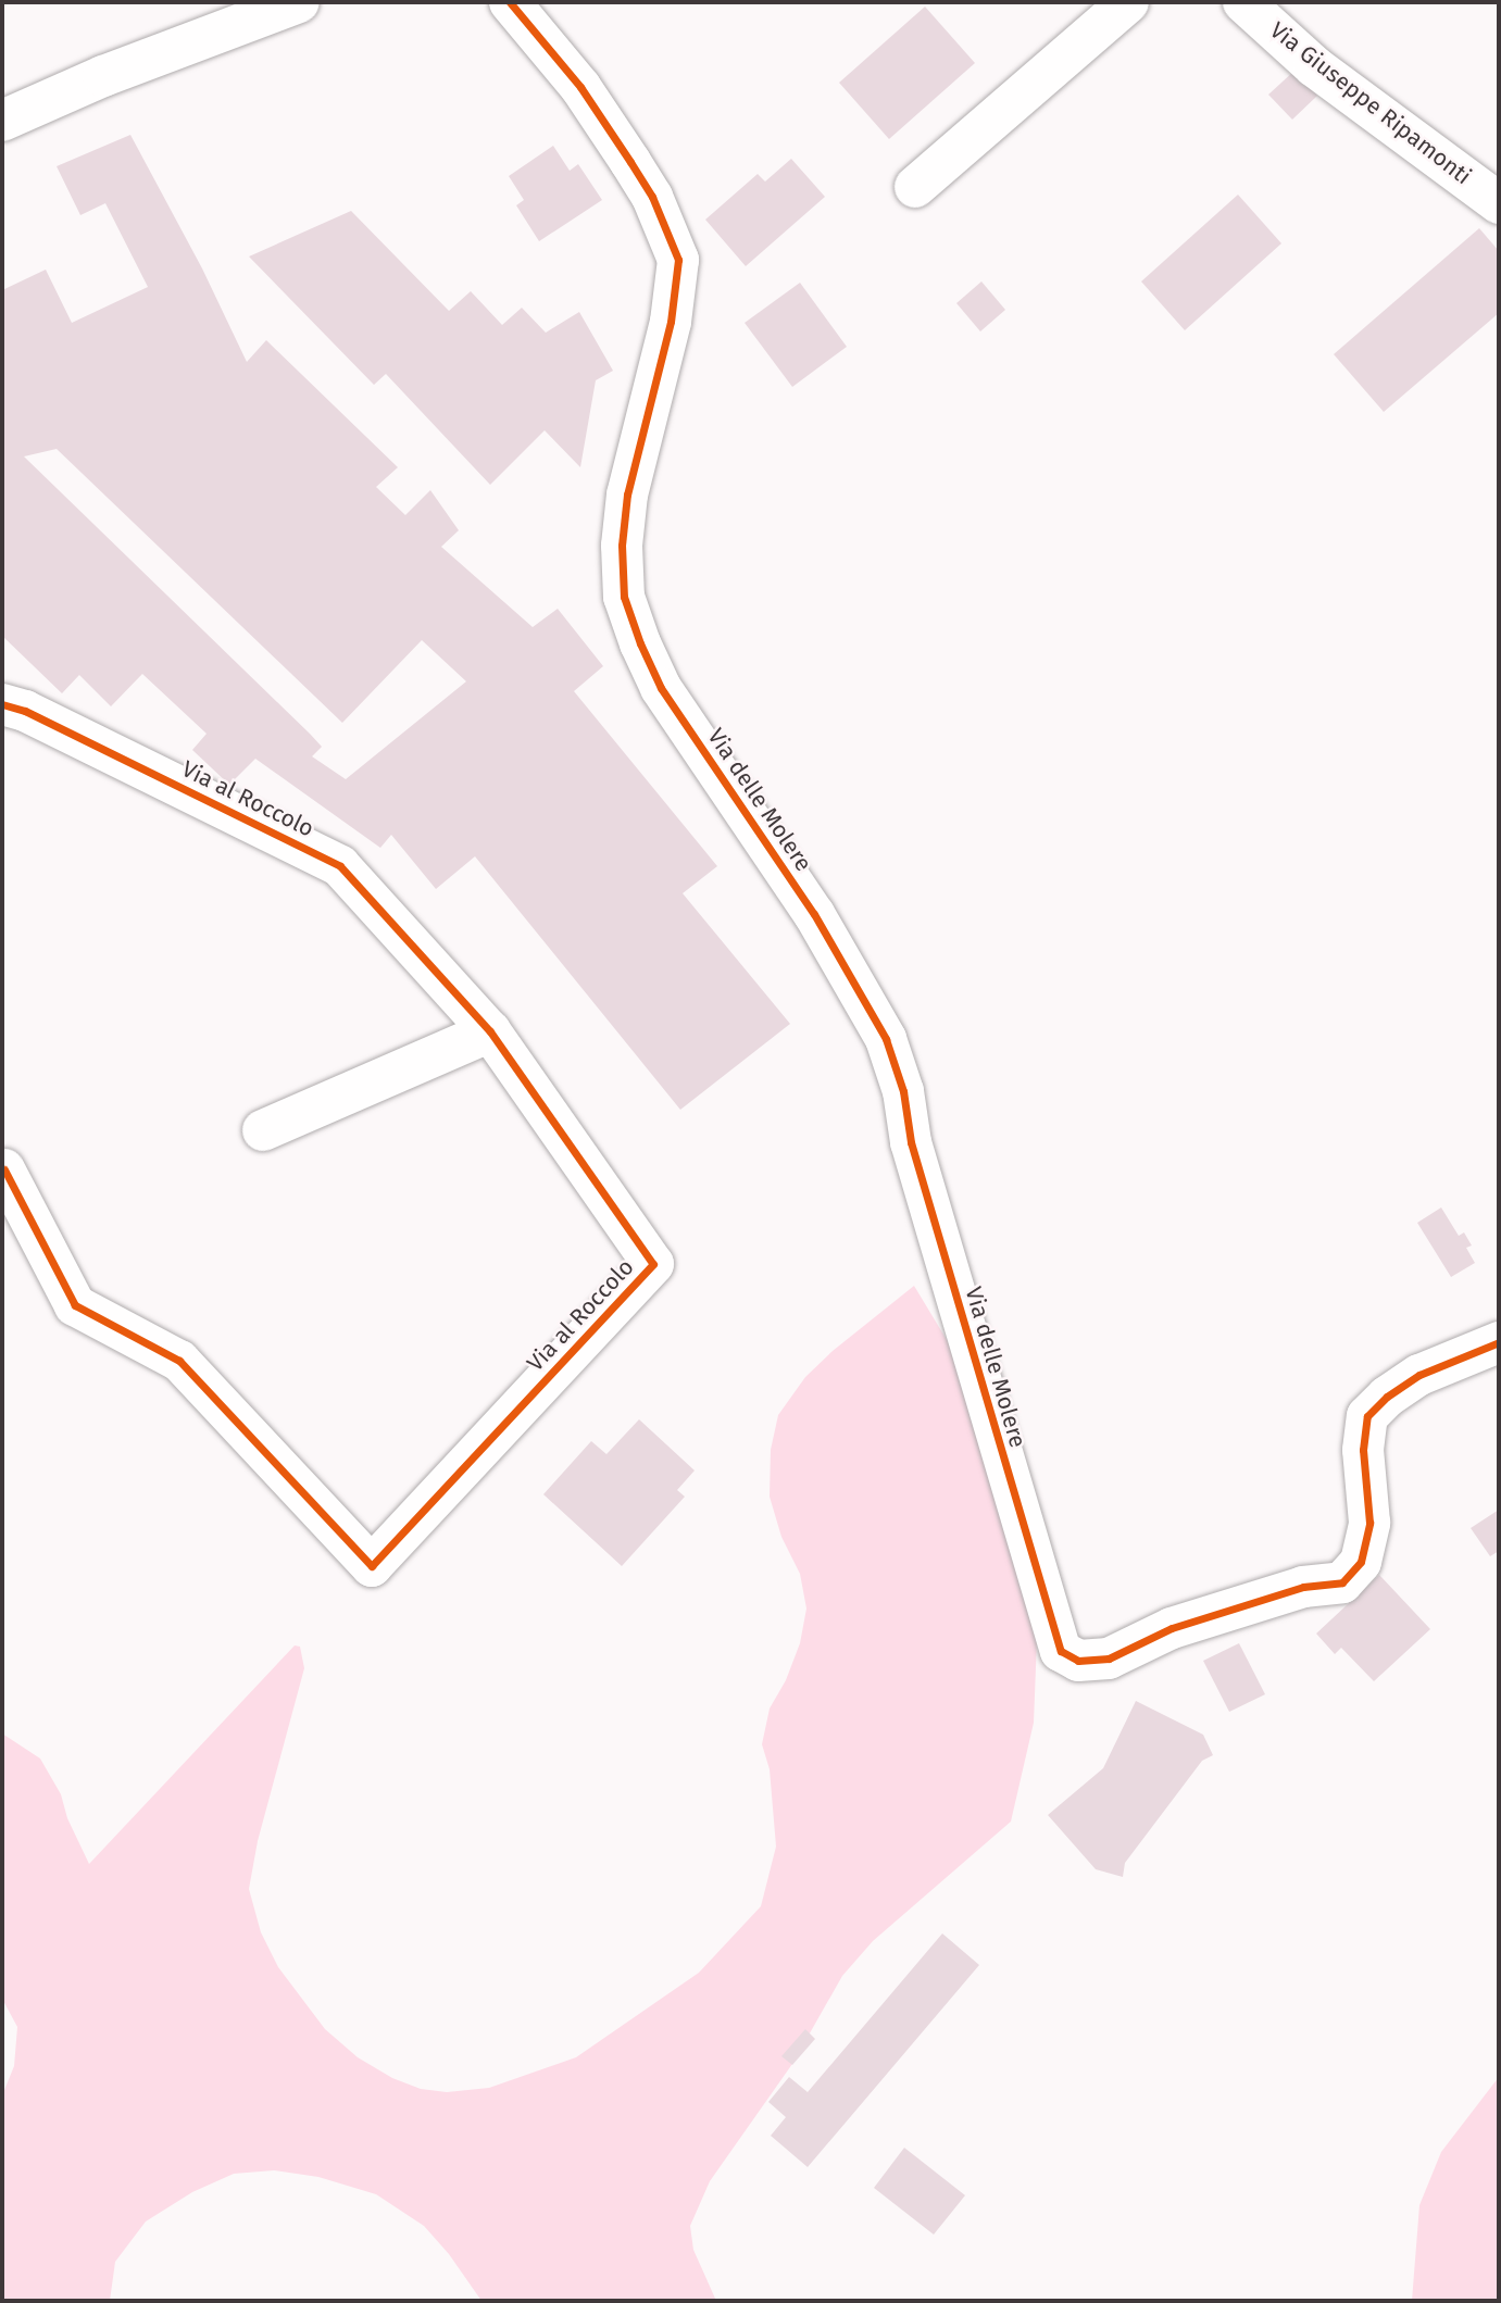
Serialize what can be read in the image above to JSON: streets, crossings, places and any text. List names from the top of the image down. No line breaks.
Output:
{"streets":{"street":["Via Giuseppe Ripamonti","Via al Roccolo","Via delle Molere"]}}
